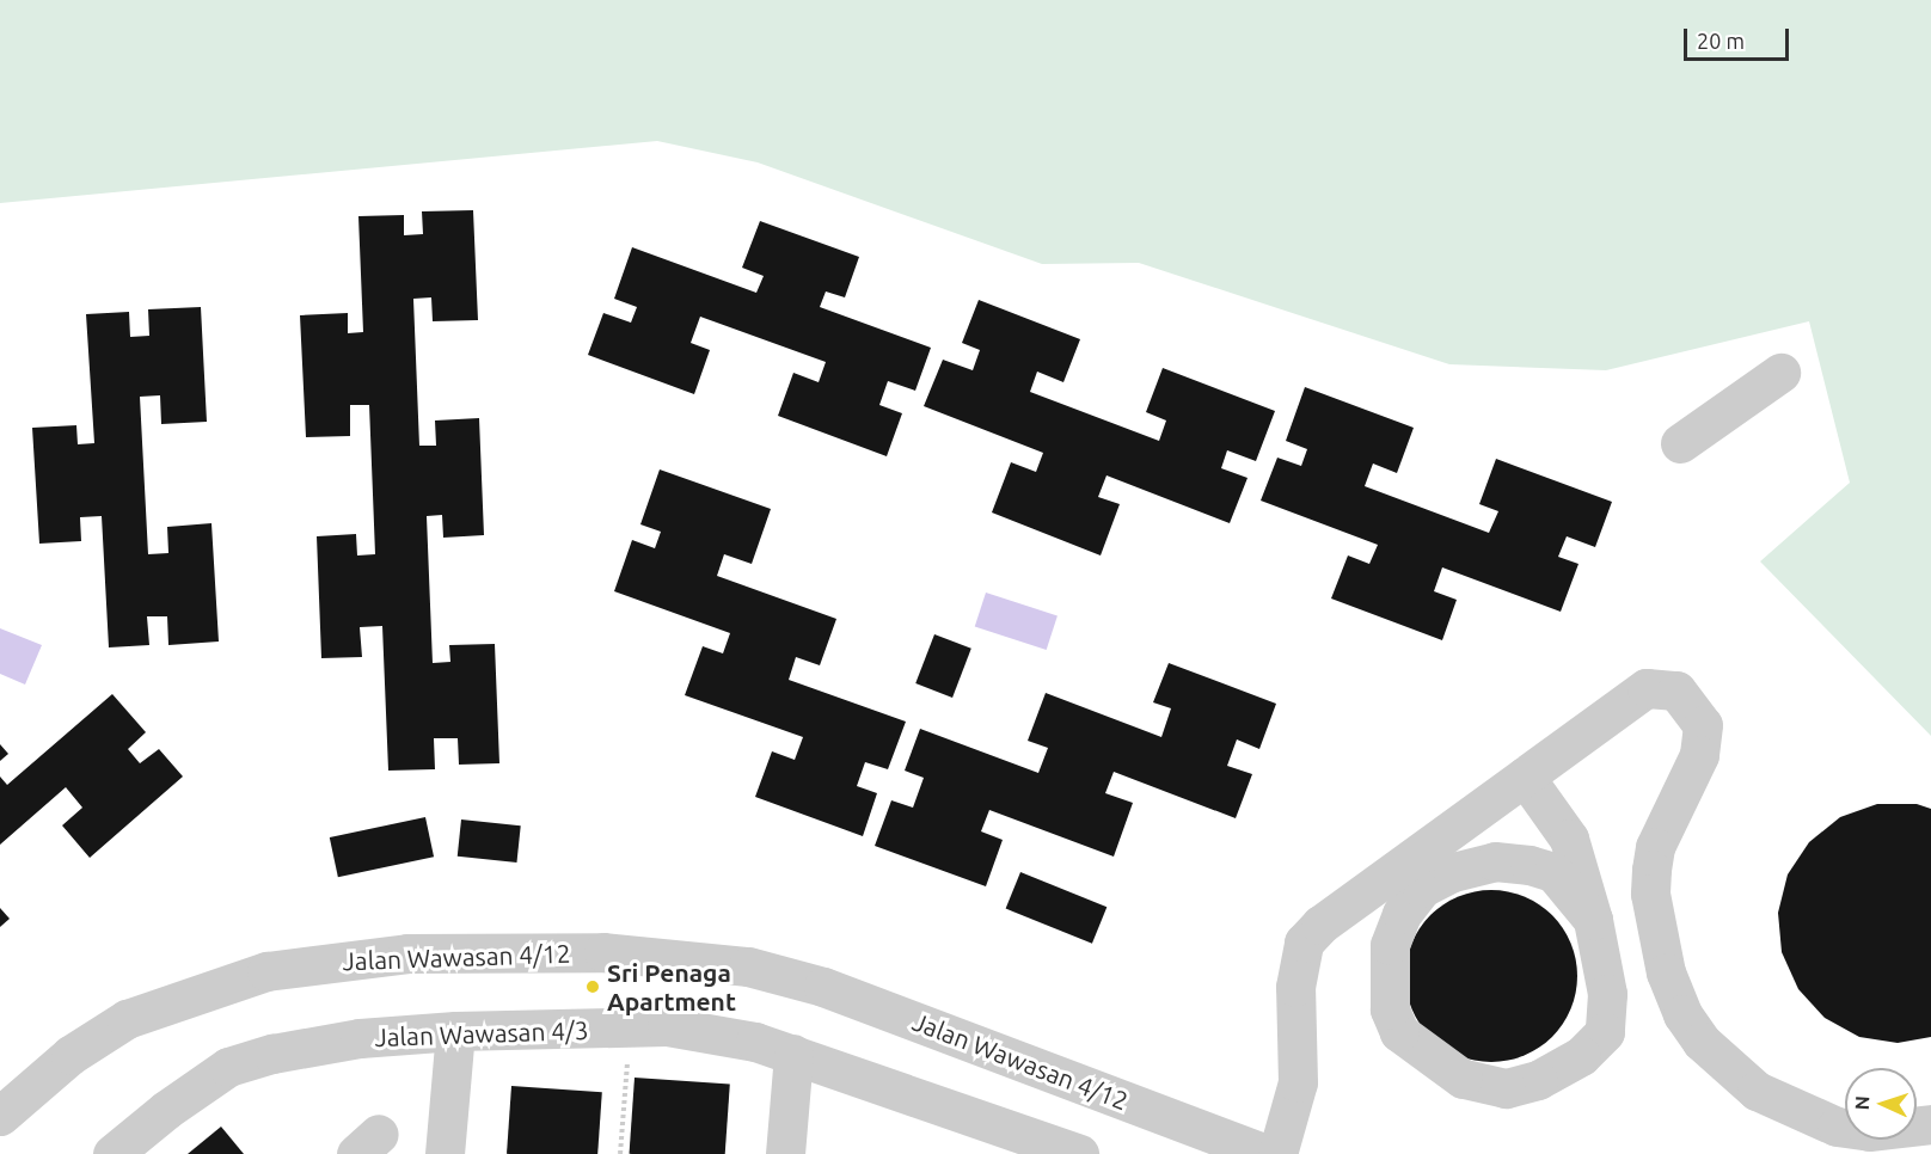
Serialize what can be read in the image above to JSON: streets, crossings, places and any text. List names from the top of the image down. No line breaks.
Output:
{"streets":{"street":["Jalan Wawasan 4/12","Jalan Wawasan 4/3"]},"places":["Sri Penaga Apartment"],"scale_bar":"20 m","north":"left"}
